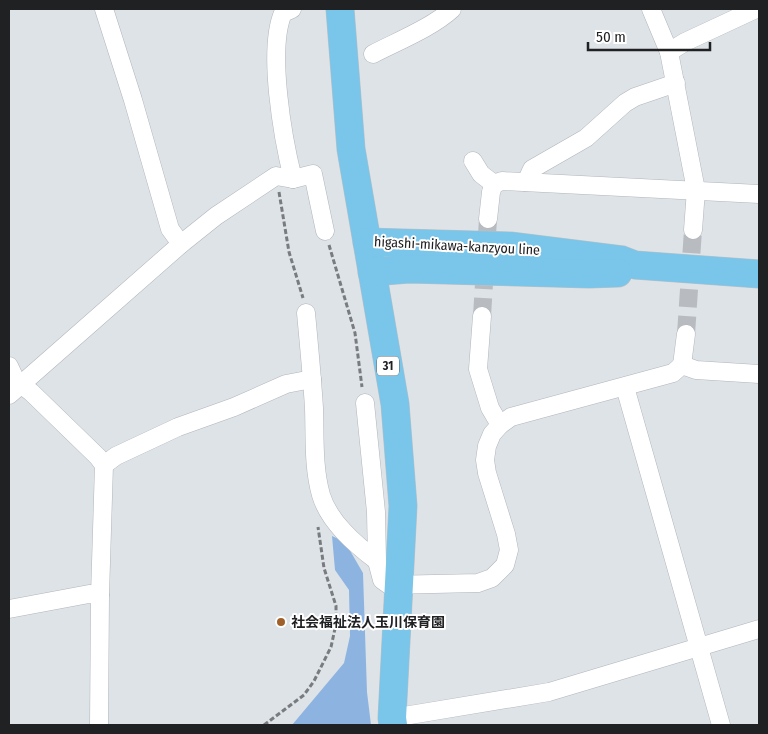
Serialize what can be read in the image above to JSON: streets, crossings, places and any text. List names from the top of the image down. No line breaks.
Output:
{"streets":{"main road":["higashi-mikawa-kanzyou line","31"]},"places":["社会福祉法人玉川保育園"],"scale_bar":"50 m"}
